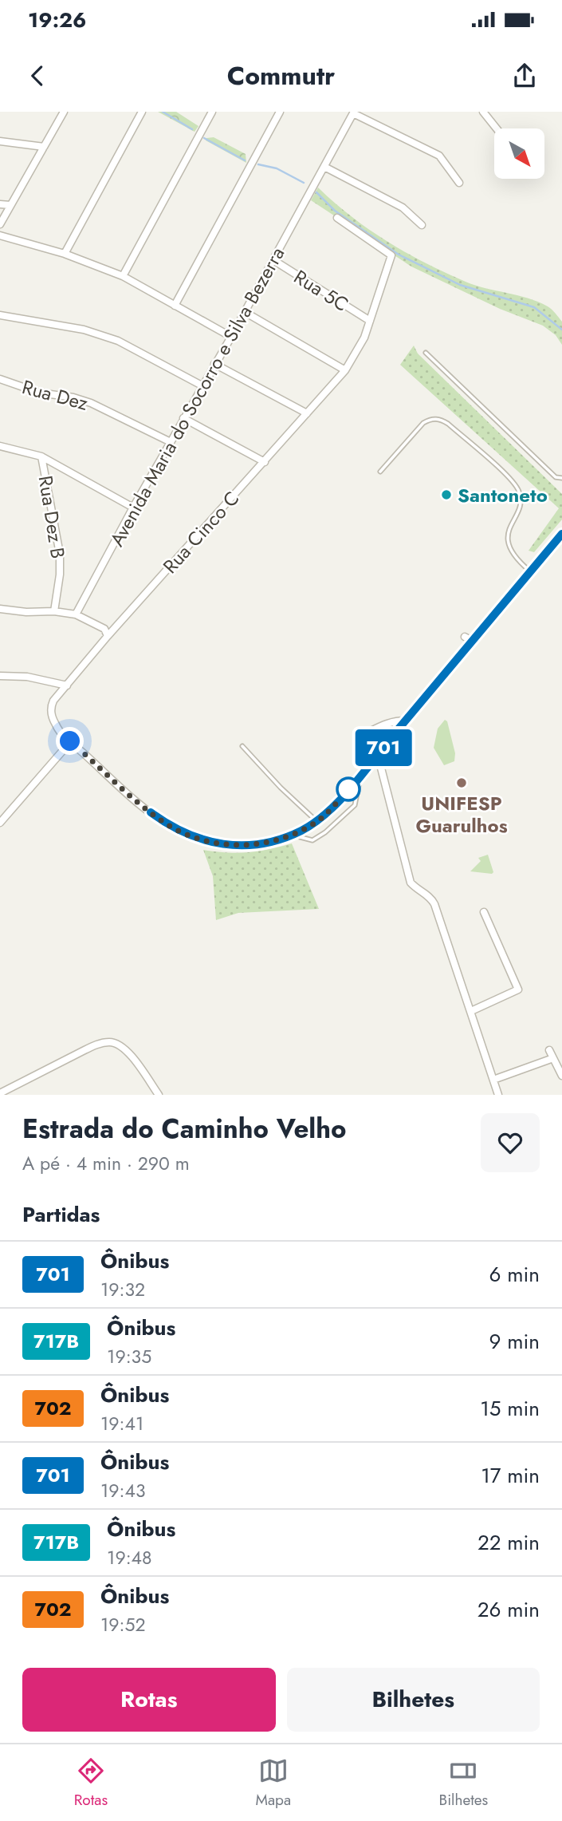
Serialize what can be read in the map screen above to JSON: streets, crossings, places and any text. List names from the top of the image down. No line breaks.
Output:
{"streets":{"street":["Rua 5C","Rua Dez","Avenida Maria do Socorro e Silva Bezerra","Rua Dez B","Rua Cinco C"]},"crossings":[["Rua 5C","Avenida Maria do Socorro e Silva Bezerra"],["Rua 5C","Rua Cinco C"],["Rua Dez","Avenida Maria do Socorro e Silva Bezerra"]],"places":["Santoneto","UNIFESP Guarulhos"],"lines":["bus line 701"],"north":"bottom right","page":{"status":"19:26","header":"Commutr","on_map":"701","heading":[["Estrada do Caminho Velho","A pé · 4 min · 290 m"],"Partidas"],"list":[{"mark":"701","name":"Ônibus","note":"19:32","value":"6 min"},{"mark":"717B","name":"Ônibus","note":"19:35","value":"9 min"},{"mark":"702","name":"Ônibus","note":"19:41","value":"15 min"},{"mark":"701","name":"Ônibus","note":"19:43","value":"17 min"},{"mark":"717B","name":"Ônibus","note":"19:48","value":"22 min"},{"mark":"702","name":"Ônibus","note":"19:52","value":"26 min"}],"buttons":["Rotas","Bilhetes"],"tabs":["Rotas","Mapa","Bilhetes"]}}
